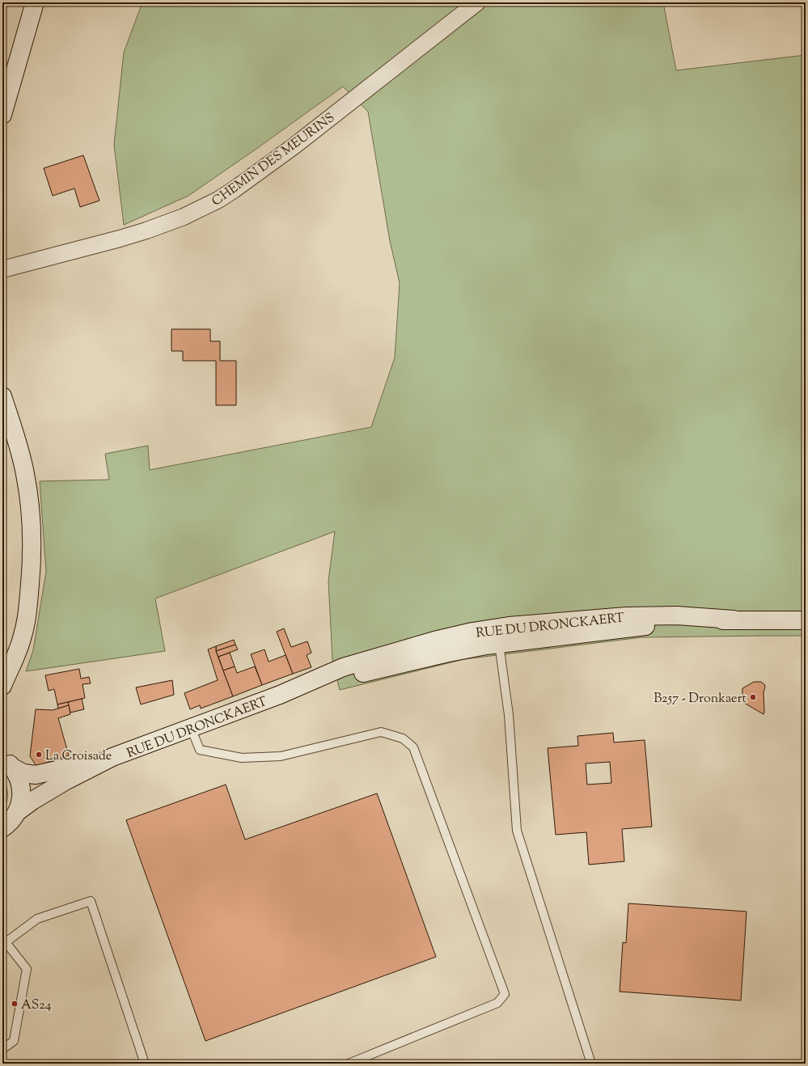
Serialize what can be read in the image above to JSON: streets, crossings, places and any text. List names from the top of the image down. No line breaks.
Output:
{"streets":{"main road":["RUE DU DRONCKAERT"],"street":["CHEMIN DES MEURINS"]},"places":["B257 - Dronkaert","La Croisade","AS24"]}
